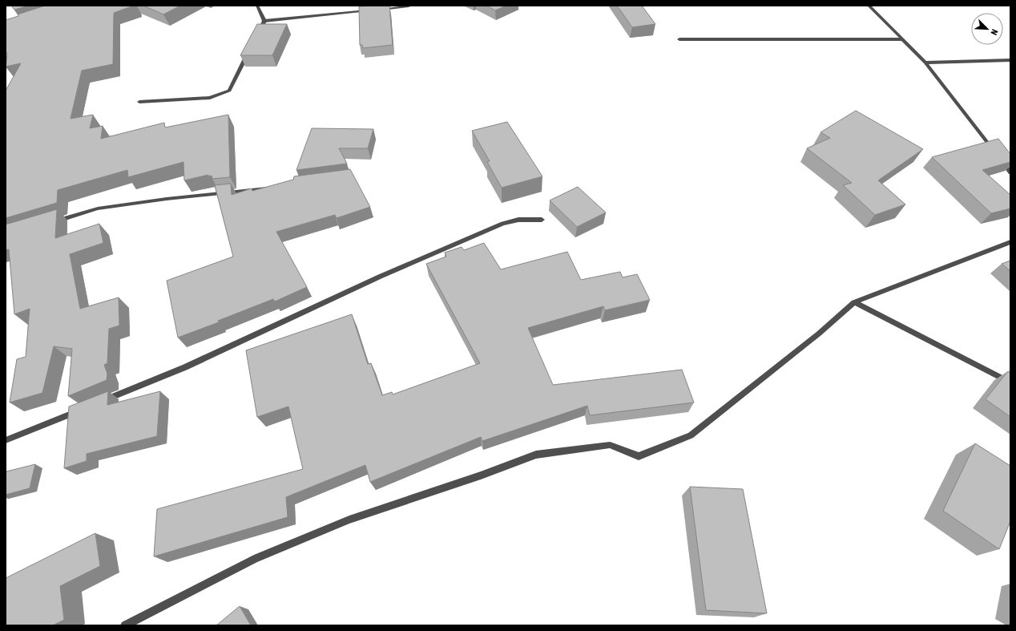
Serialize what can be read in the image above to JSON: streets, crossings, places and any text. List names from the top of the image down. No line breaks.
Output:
{"north":"bottom right"}
